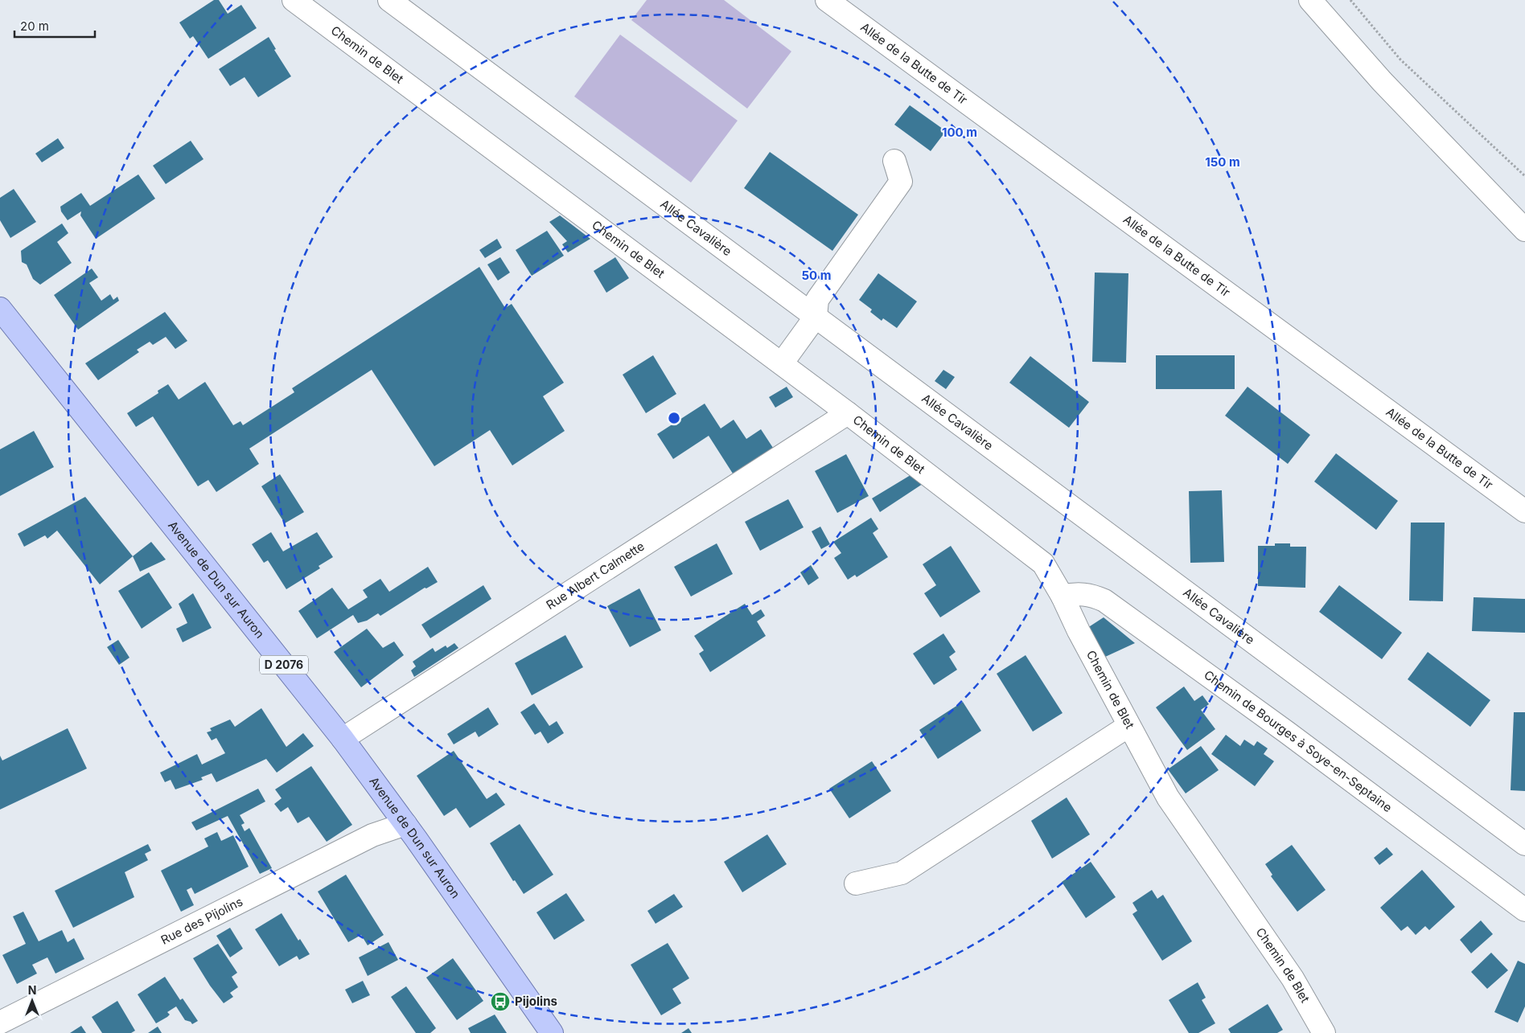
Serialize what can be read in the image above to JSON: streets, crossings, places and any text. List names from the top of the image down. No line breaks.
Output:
{"streets":{"main road":["Avenue de Dun sur Auron","D 2076"],"street":["Chemin de Blet","Allée de la Butte de Tir","Allée Cavalière","Rue Albert Calmette","Chemin de Bourges à Soye-en-Septaine","Rue des Pijolins"]},"crossings":[["Chemin de Blet","Rue Albert Calmette"],["Chemin de Blet","Chemin de Bourges à Soye-en-Septaine"],["Rue Albert Calmette","Avenue de Dun sur Auron"],["Avenue de Dun sur Auron","Rue des Pijolins"]],"places":{"bus stop":["Pijolins"]},"scale_bar":"20 m","north":"top","rings":["100 m","150 m","50 m"]}
